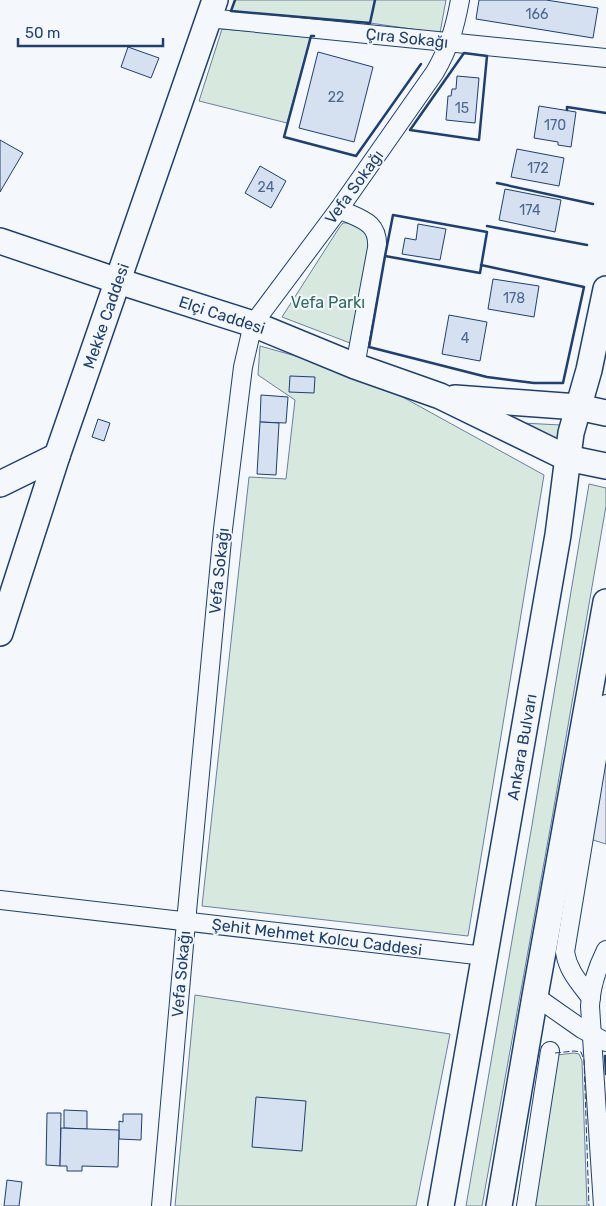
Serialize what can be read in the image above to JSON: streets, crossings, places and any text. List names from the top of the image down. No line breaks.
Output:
{"streets":{"main road":["Elçi Caddesi","Mekke Caddesi","Ankara Bulvarı"],"street":["Çıra Sokağı","Vefa Sokağı","Şehit Mehmet Kolcu Caddesi"]},"crossings":[["Çıra Sokağı","Vefa Sokağı"],["Çıra Sokağı","Mekke Caddesi"],["Vefa Sokağı","Elçi Caddesi"],["Vefa Sokağı","Şehit Mehmet Kolcu Caddesi"],["Elçi Caddesi","Mekke Caddesi"],["Elçi Caddesi","Ankara Bulvarı"],["Ankara Bulvarı","Şehit Mehmet Kolcu Caddesi"]],"parks":["Vefa Parkı"],"house_numbers":["166","22","15","170","172","24","174","178","4"],"scale_bar":"50 m"}
